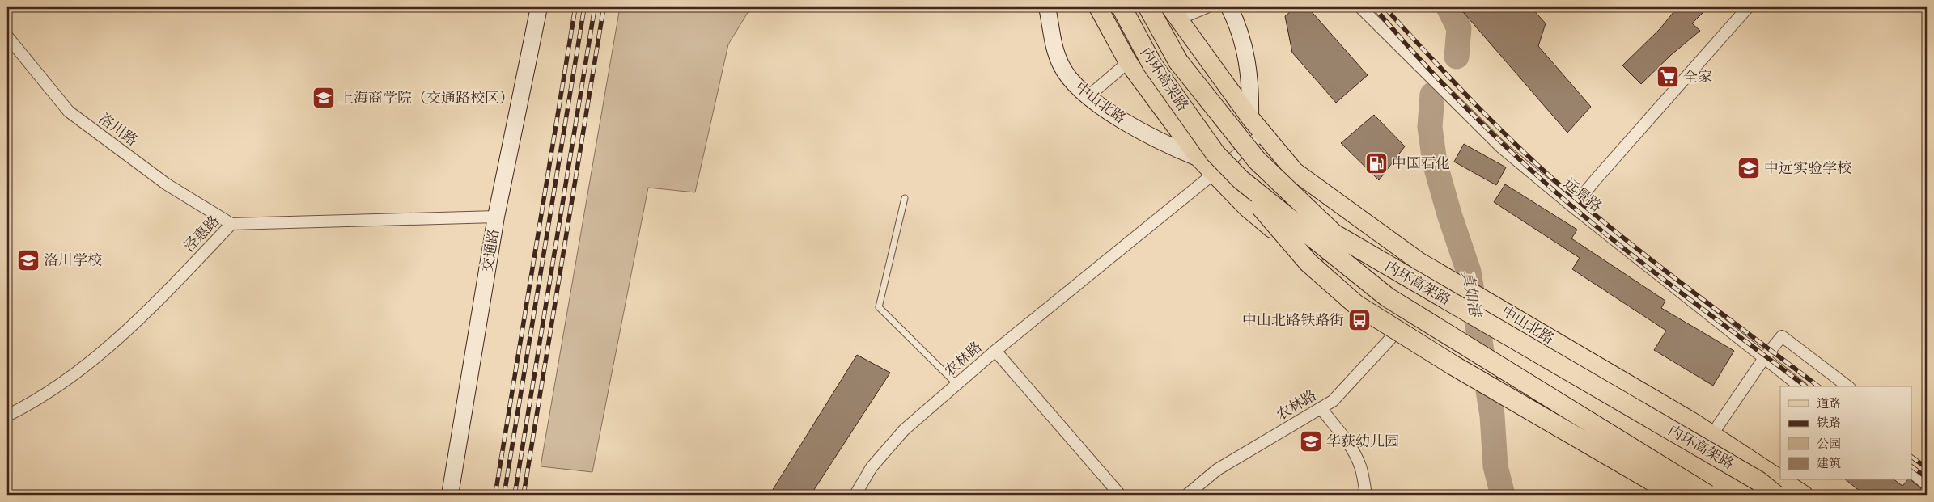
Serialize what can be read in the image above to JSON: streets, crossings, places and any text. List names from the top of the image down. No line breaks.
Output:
{"streets":{"highway":["内环高架路"],"main road":["中山北路","交通路"],"street":["洛川路","远景路","泾惠路","农林路"]},"crossings":[["内环高架路","中山北路"],["中山北路","农林路"],["洛川路","泾惠路"],["泾惠路","交通路"]],"water":["真如港"],"places":{"supermarket":["全家"],"school or university":["上海商学院（交通路校区）","中远实验学校","洛川学校","华荻幼儿园"],"fuel station":["中国石化"],"bus stop":["中山北路铁路街"]},"legend":["道路","铁路","公园","建筑"]}
